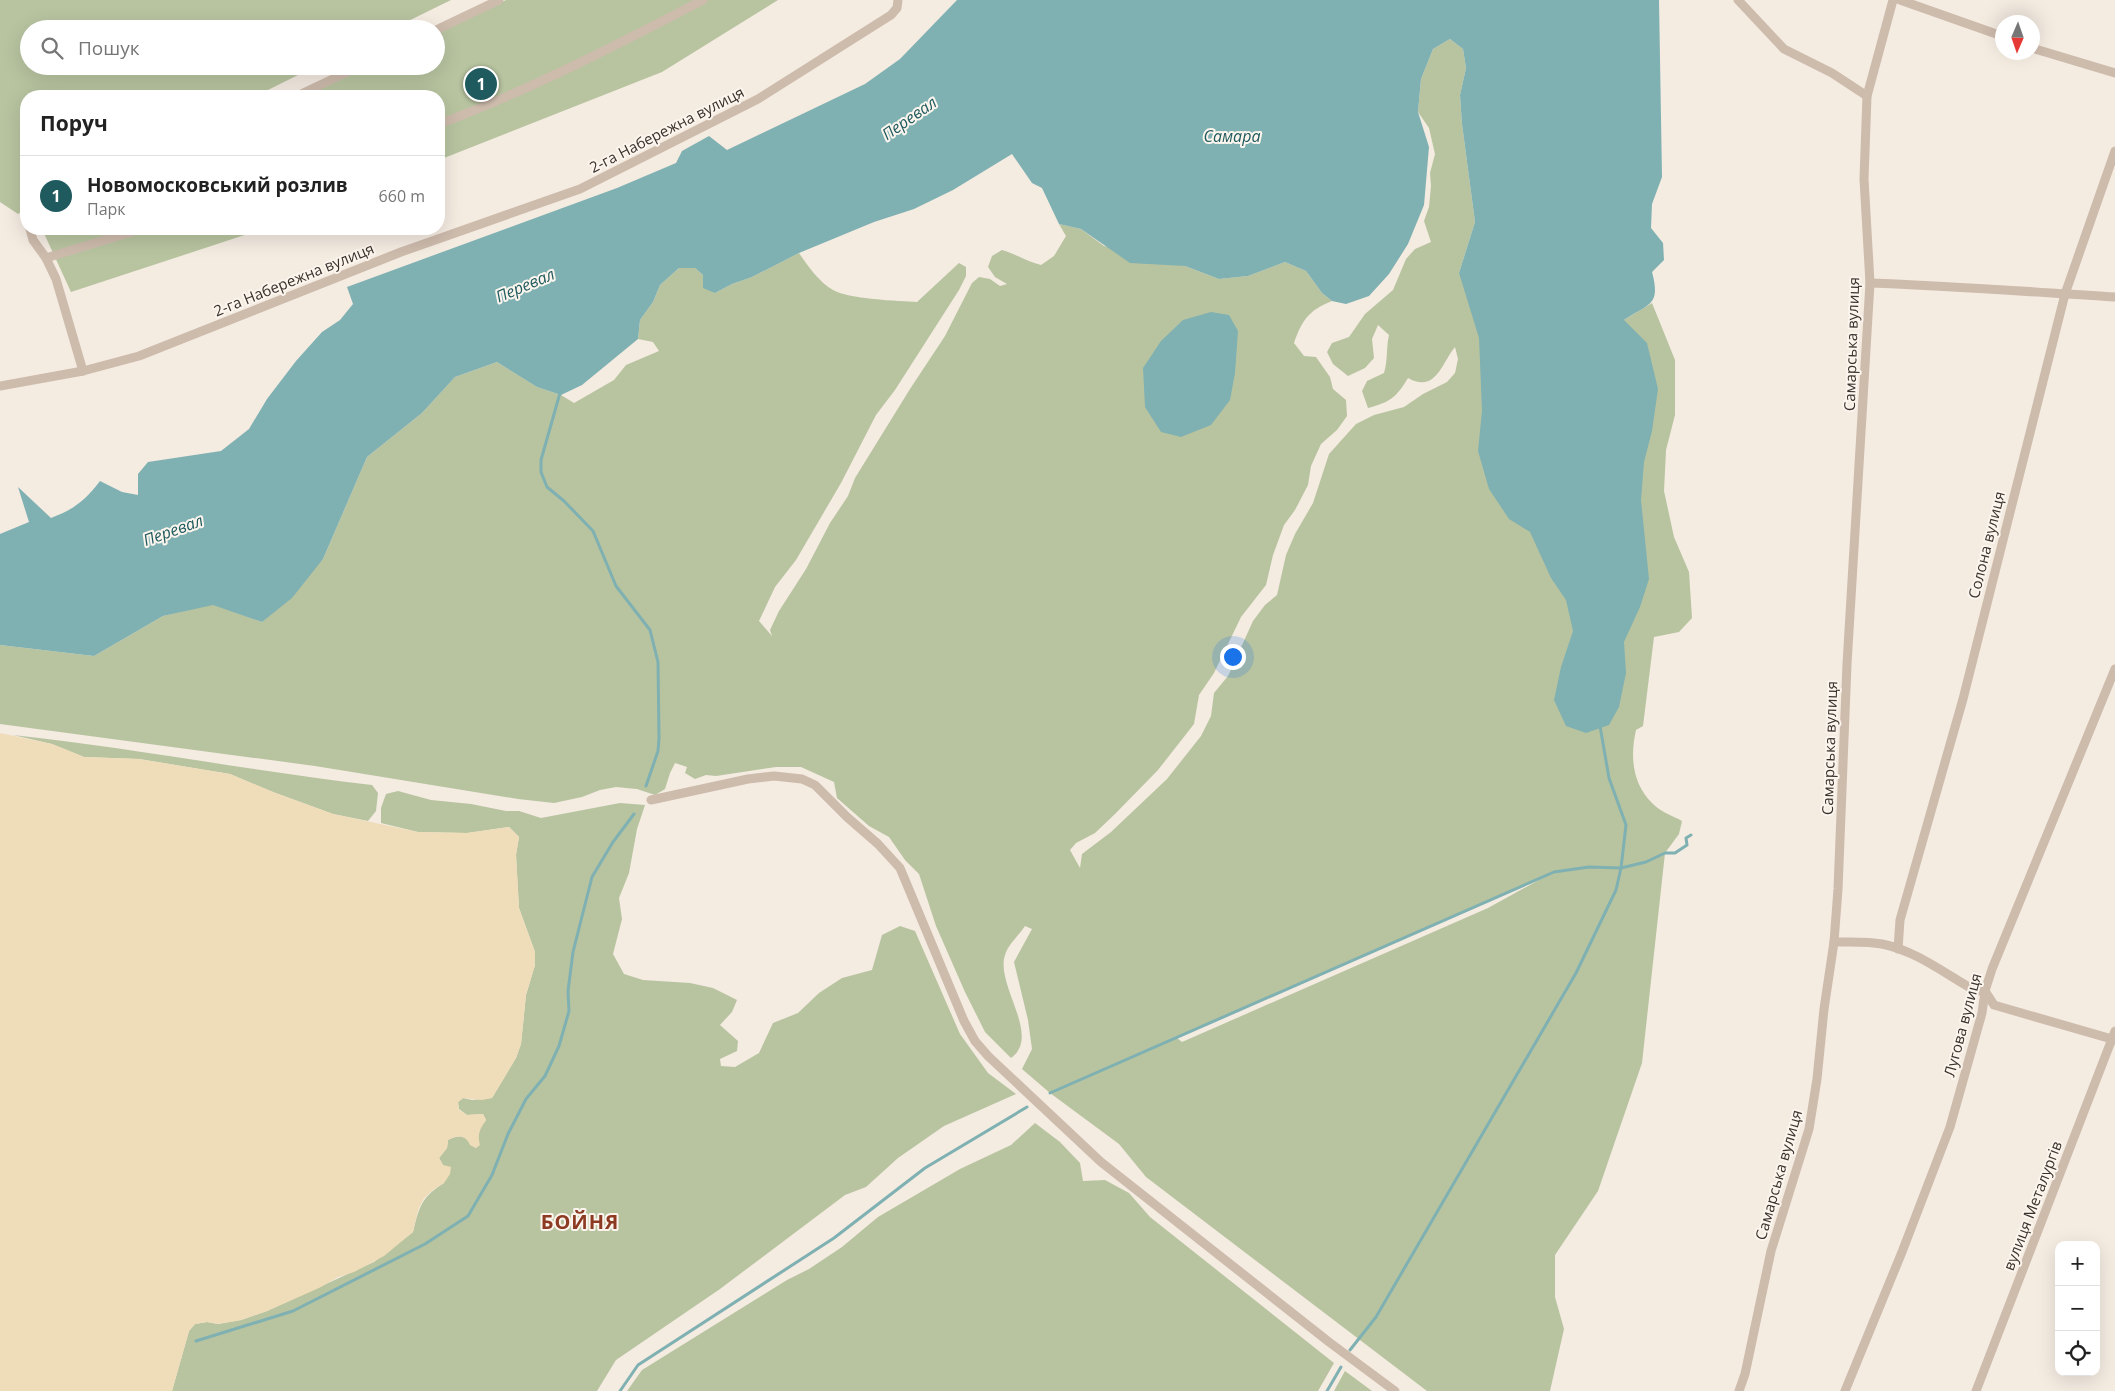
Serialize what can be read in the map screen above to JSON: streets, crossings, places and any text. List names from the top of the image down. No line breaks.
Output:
{"streets":{"street":["2-га Набережна вулиця","Самарська вулиця","Солона вулиця","Лугова вулиця","вулиця Металургів"]},"districts":["БОЙНЯ"],"water":["Перевал","Самара"],"north":"bottom","page":{"search":"Пошук","pins":"1","heading":"Поруч","list":[{"mark":"1","name":"Новомосковський розлив","note":"Парк","value":"660 m"}],"map_buttons":["+","−"]}}
